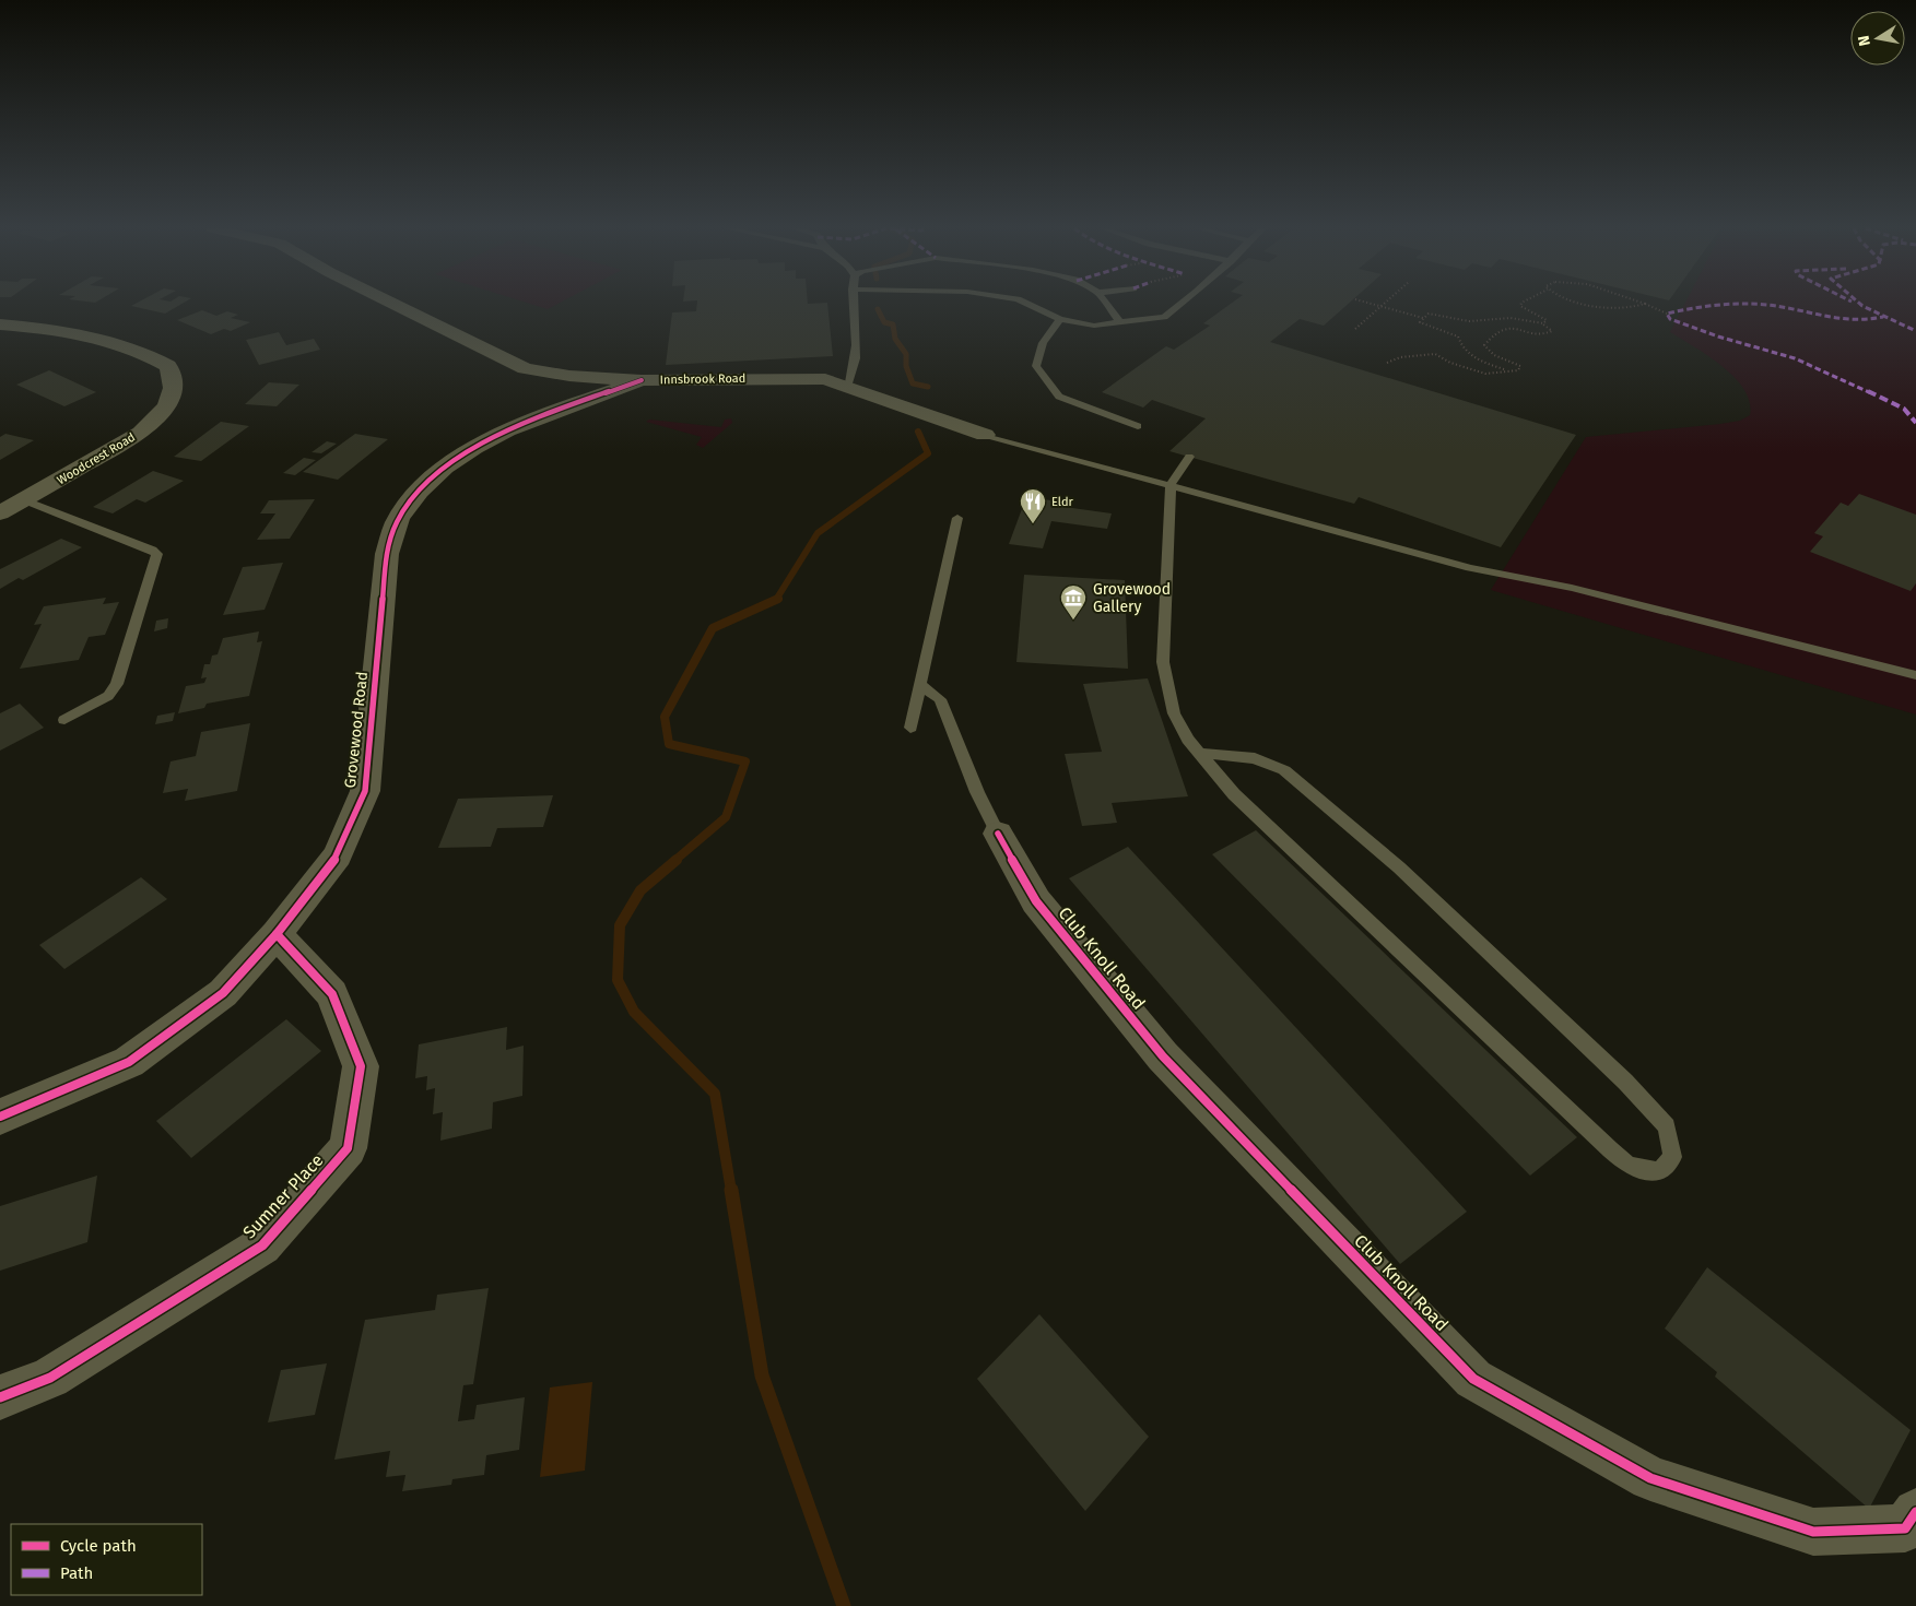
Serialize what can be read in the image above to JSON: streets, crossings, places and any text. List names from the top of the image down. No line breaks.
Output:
{"streets":{"street":["Innsbrook Road","Woodcrest Road","Grovewood Road","Club Knoll Road","Sumner Place"]},"crossings":[["Innsbrook Road","Grovewood Road"],["Grovewood Road","Sumner Place"]],"places":{"restaurant":["Eldr"],"museum":["Grovewood Gallery"]},"legend":["Cycle path","Path"],"north":"left"}
